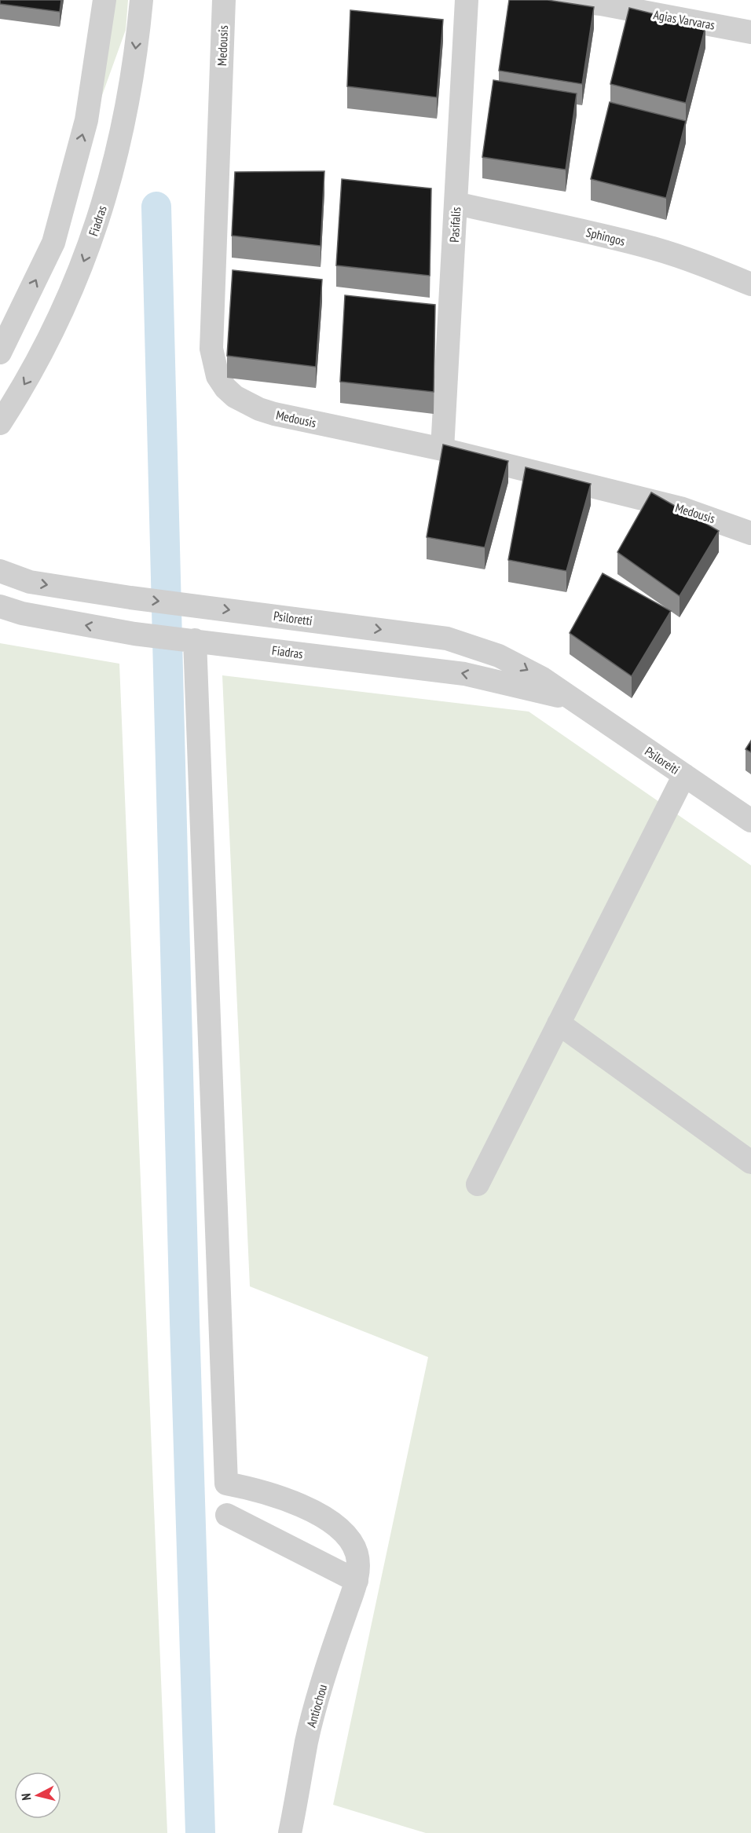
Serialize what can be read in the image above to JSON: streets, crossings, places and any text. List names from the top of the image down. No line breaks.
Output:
{"streets":{"street":["Agias Varvaras","Medousis","Fiadras","Pasifalis","Sphingos","Psiloretti","Psiloreiti","Antiochou"]},"crossings":[["Medousis","Pasifalis"],["Fiadras","Psiloretti"],["Fiadras","Psiloreiti"],["Fiadras","Antiochou"],["Pasifalis","Sphingos"],["Psiloretti","Psiloreiti"]],"one_way":["Psiloretti"],"north":"left"}
